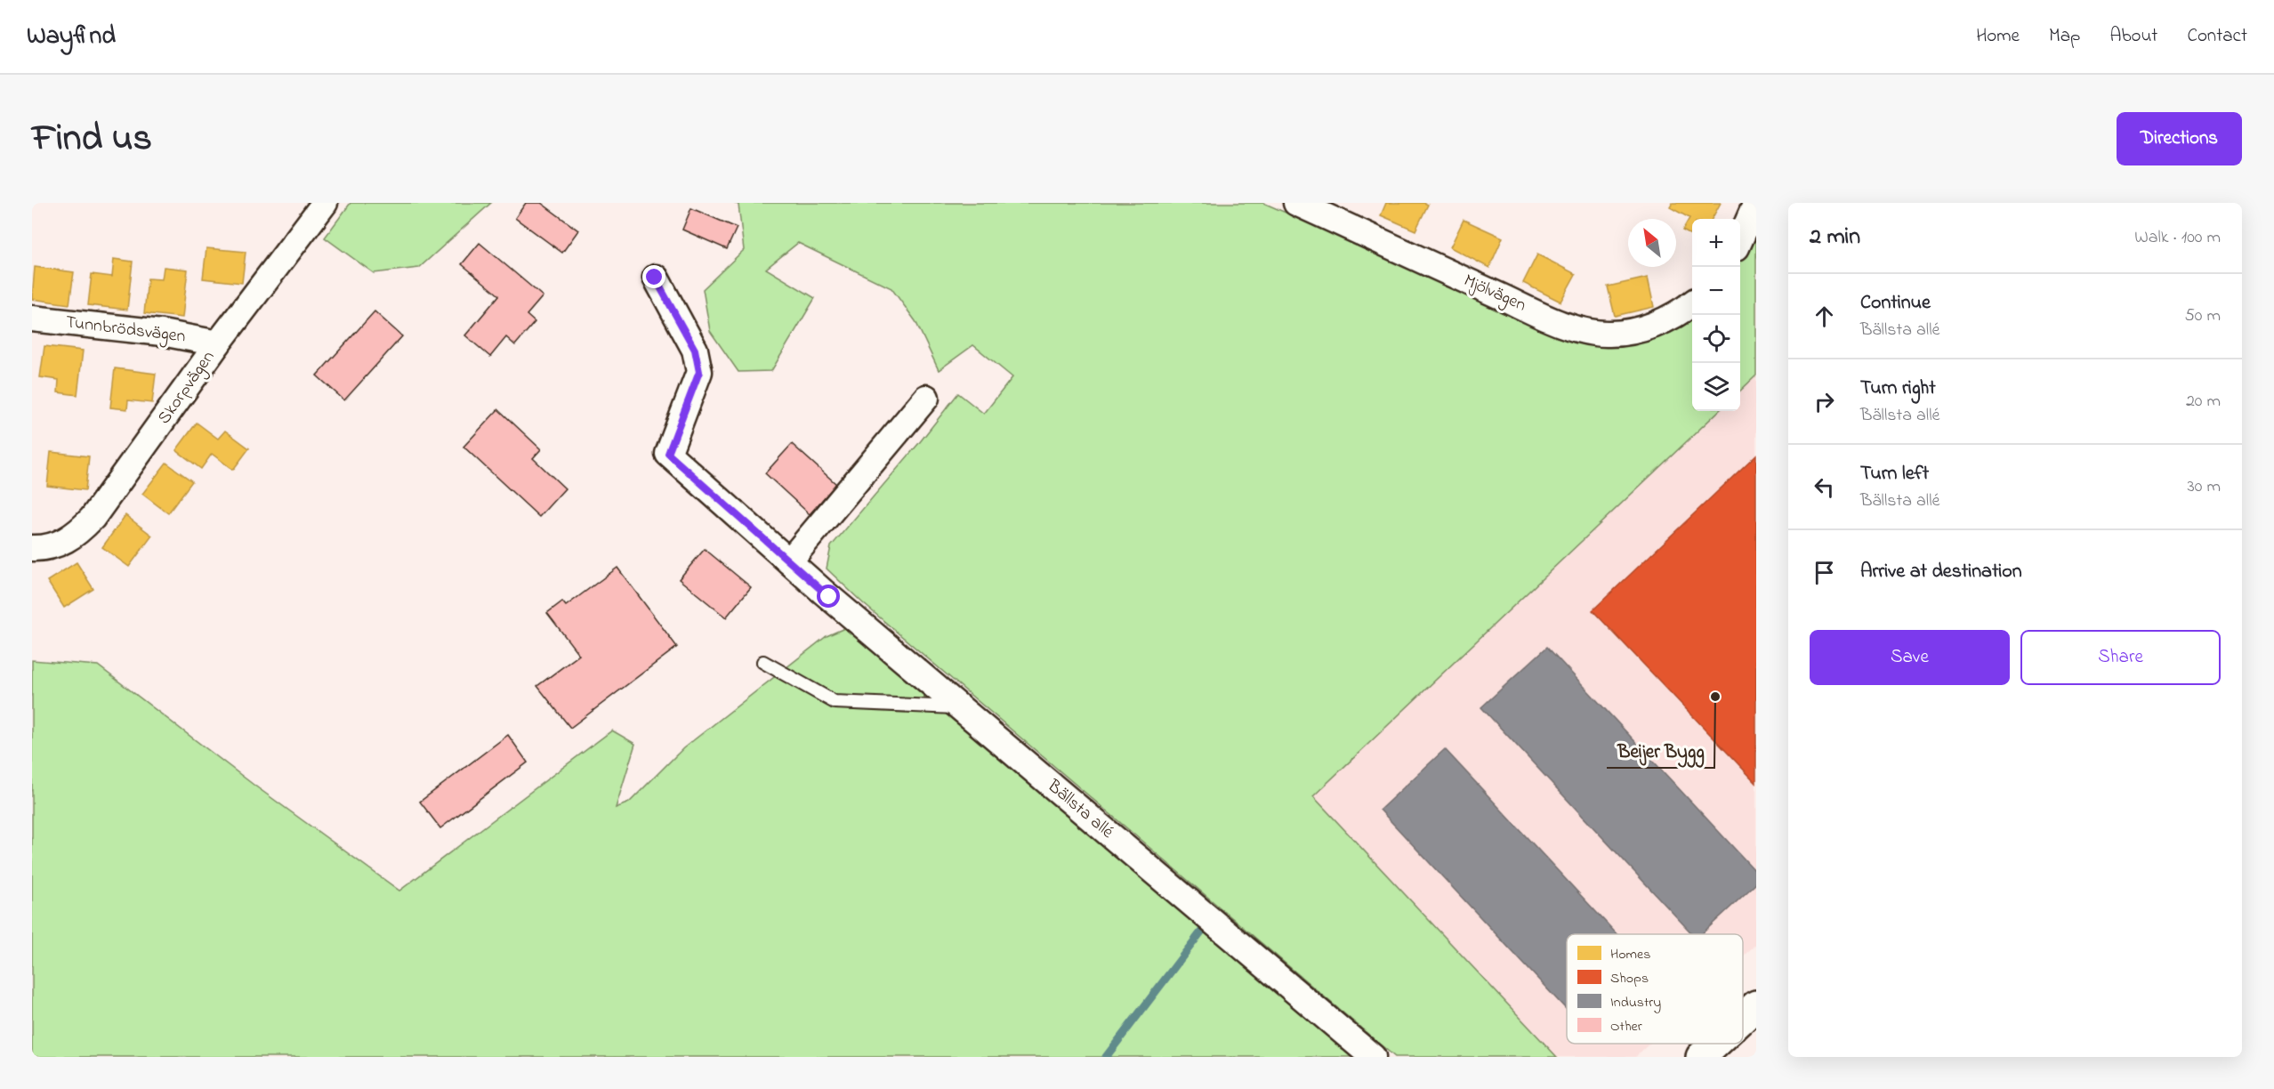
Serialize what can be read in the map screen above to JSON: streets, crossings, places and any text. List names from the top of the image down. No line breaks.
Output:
{"streets":{"street":["Mjölvägen","Tunnbrödsvägen","Skorpvägen","Bällsta allé"]},"crossings":[["Tunnbrödsvägen","Skorpvägen"]],"places":["Beijer Bygg"],"legend":["Homes","Shops","Industry","Other"],"north":"top left","page":{"header":"Wayfind","nav":["Home","Map","About","Contact"],"title":"Find us","buttons":["Directions",["Save","Share"]],"heading":["2 min","Walk · 100 m"],"map_buttons":["+","−"],"list":[["Continue","Bällsta allé","50 m"],["Turn right","Bällsta allé","20 m"],["Turn left","Bällsta allé","30 m"],"Arrive at destination"]}}
